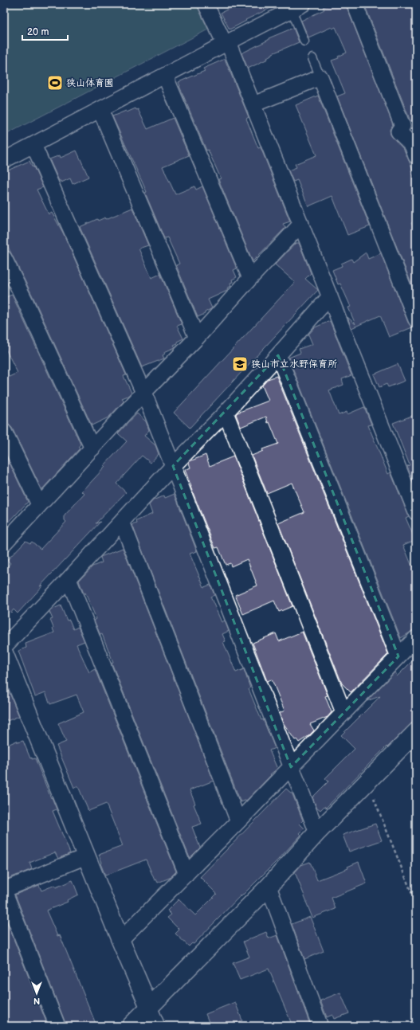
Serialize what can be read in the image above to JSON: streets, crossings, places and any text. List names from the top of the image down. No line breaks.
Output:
{"places":{"sports":["狭山体育園"],"school or university":["狭山市立水野保育所"]},"scale_bar":"20 m","north":"bottom"}
